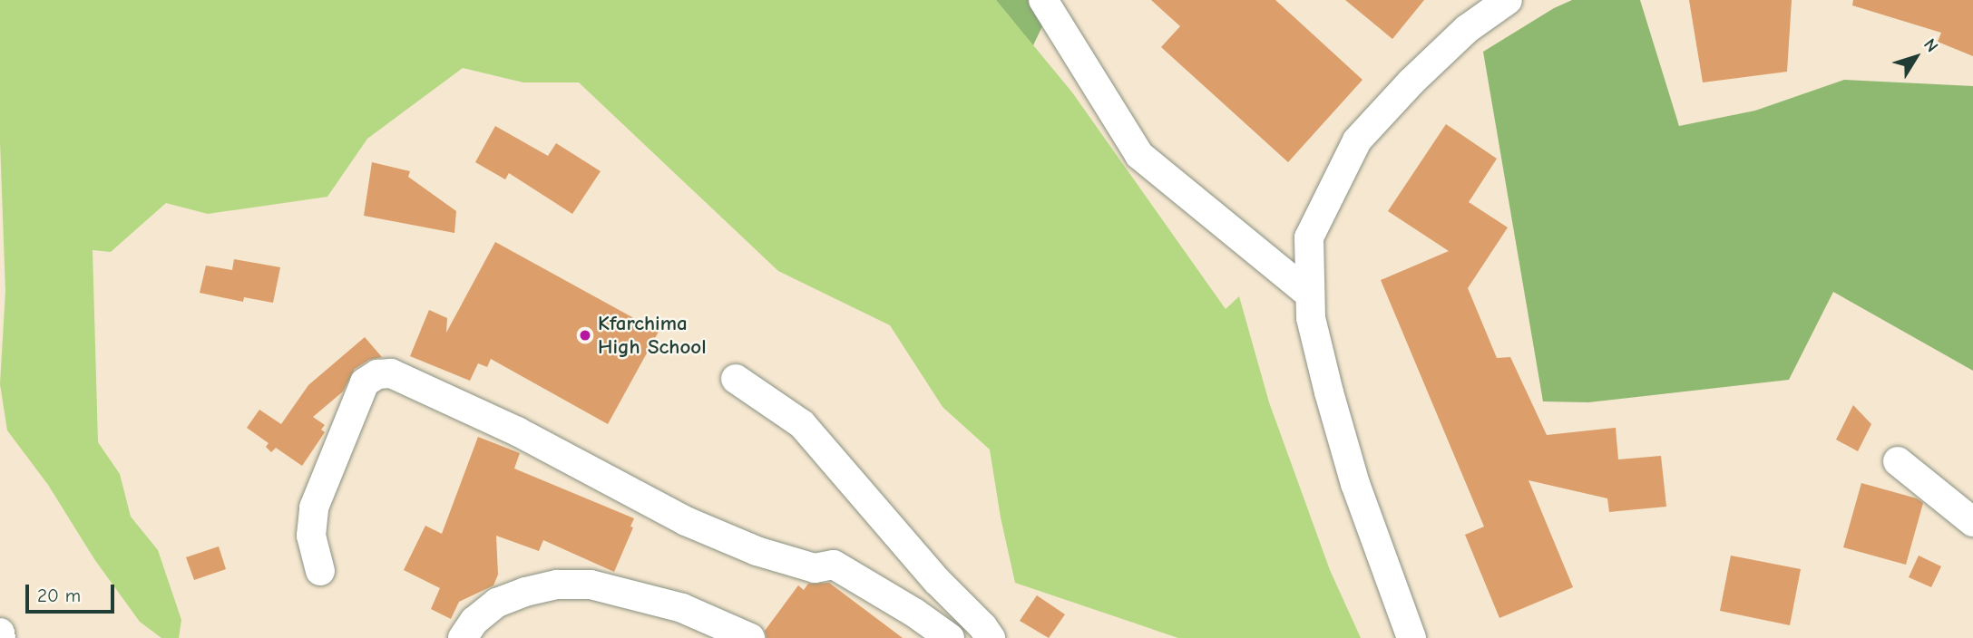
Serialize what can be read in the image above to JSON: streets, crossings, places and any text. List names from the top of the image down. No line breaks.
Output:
{"places":["Kfarchima High School"],"scale_bar":"20 m","north":"top right"}
